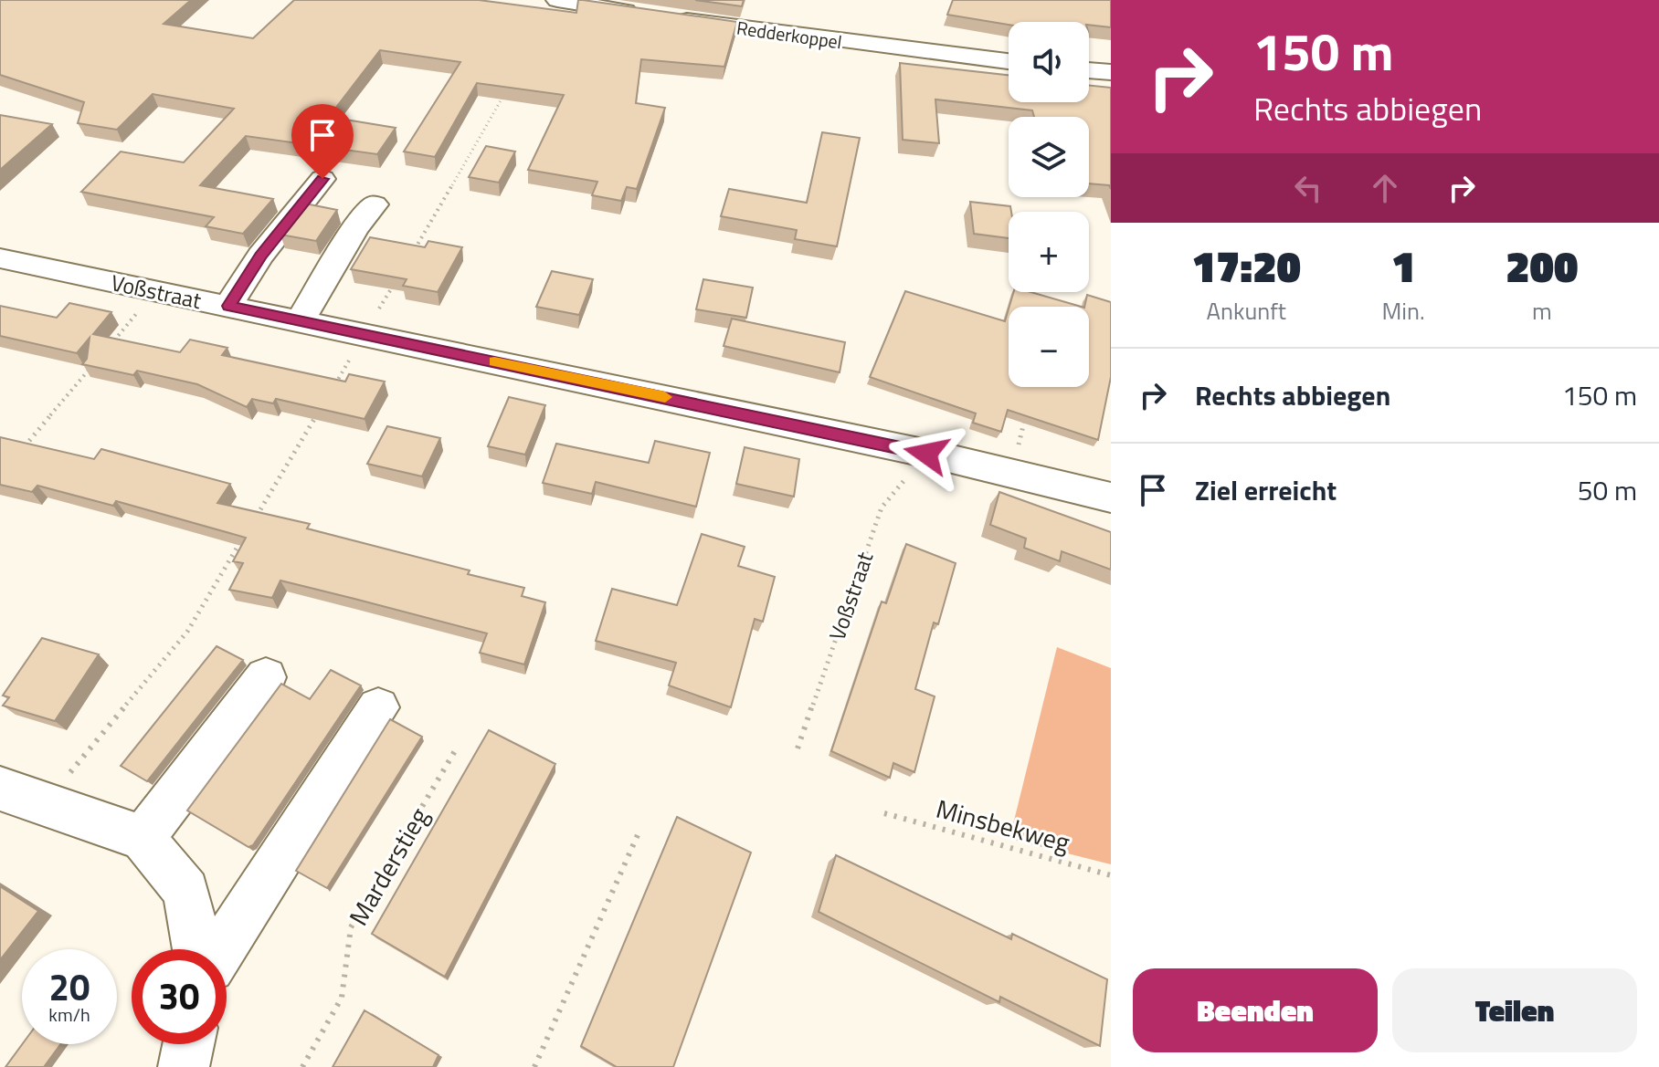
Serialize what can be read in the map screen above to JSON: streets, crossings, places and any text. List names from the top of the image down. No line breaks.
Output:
{"streets":{"street":["Redderkoppel","Voßstraat"],"path":["Minsbekweg","Marderstieg"]},"page":{"turn":["150 m","Rechts abbiegen"],"map_buttons":["+","−"],"eta":["17:20","Ankunft","1","Min.","200","m"],"list":[{"name":"Rechts abbiegen","value":"150 m"},{"name":"Ziel erreicht","value":"50 m"}],"speed":"20 km/h","limit":"30","buttons":["Beenden","Teilen"]}}
